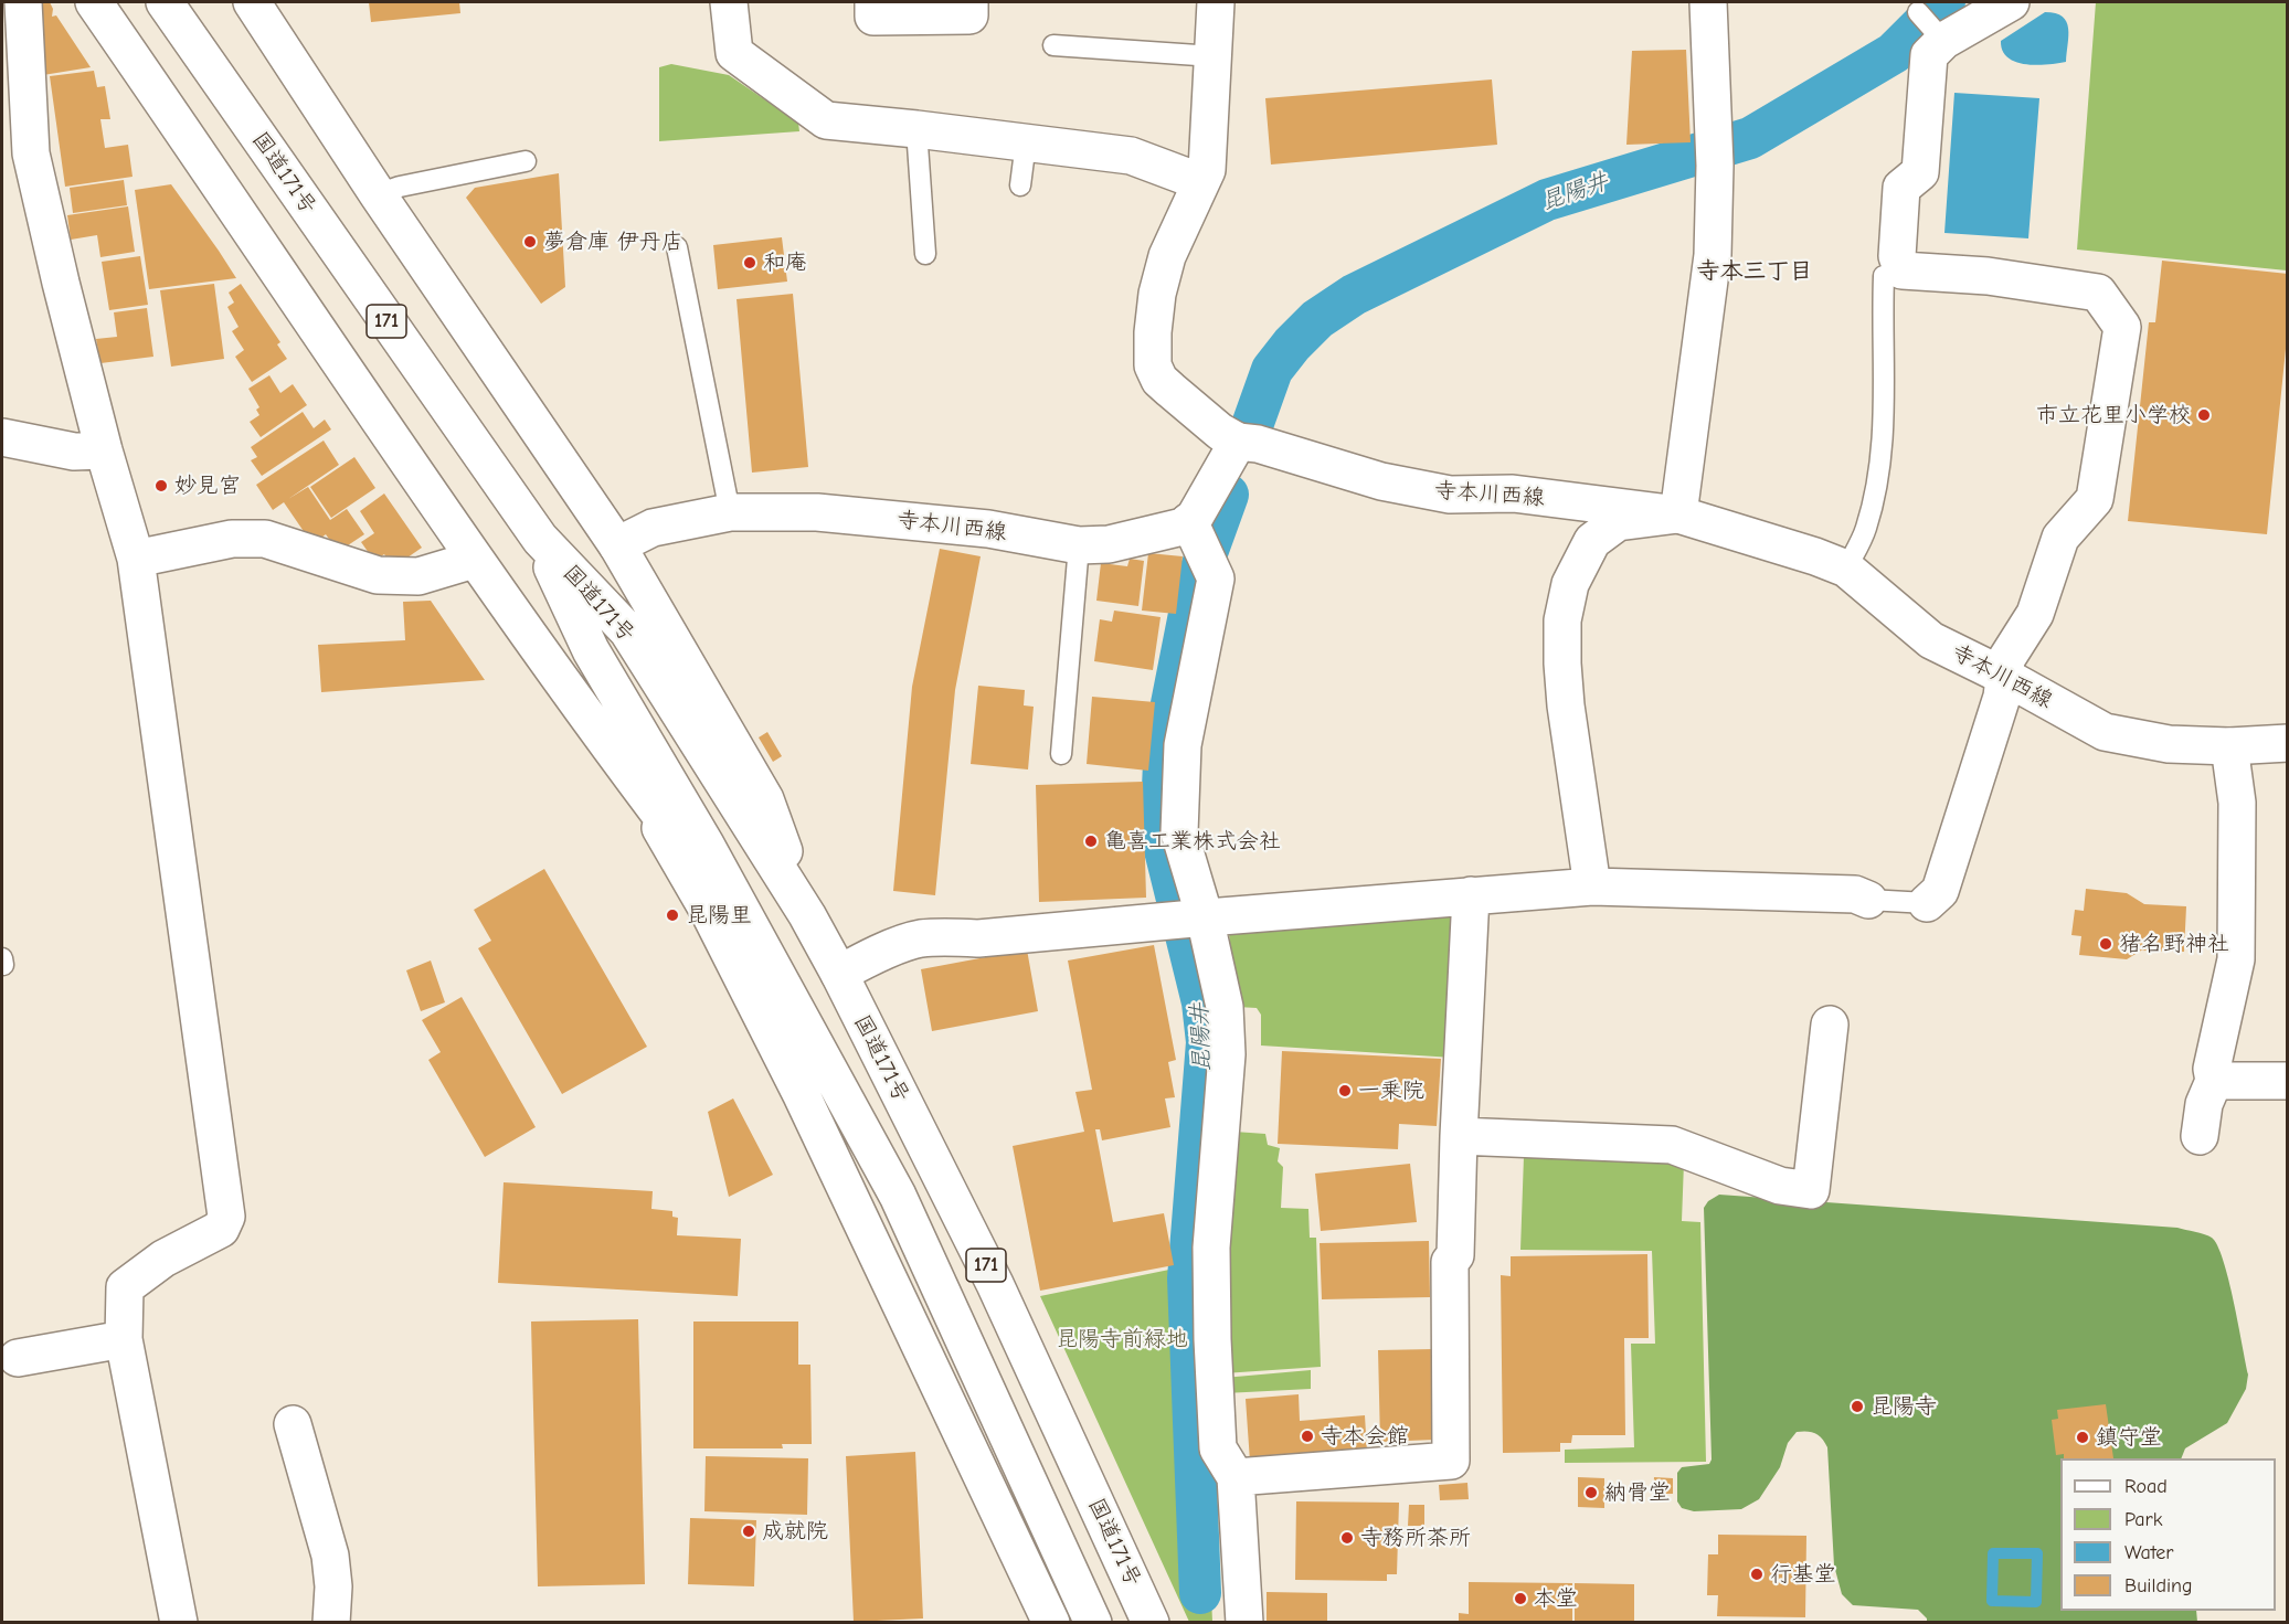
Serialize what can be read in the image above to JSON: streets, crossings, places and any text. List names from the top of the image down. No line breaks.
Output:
{"streets":{"main road":["国道171号","171","寺本川西線"]},"districts":["寺本三丁目"],"water":["昆陽井"],"parks":["昆陽寺前緑地"],"places":["夢倉庫 伊丹店","和庵","市立花里小学校","妙見宮","亀喜工業株式会社","昆陽里","猪名野神社","一乗院","昆陽寺","寺本会館","鎮守堂","納骨堂","成就院","寺務所茶所","行基堂","本堂"],"legend":["Road","Park","Water","Building"]}
